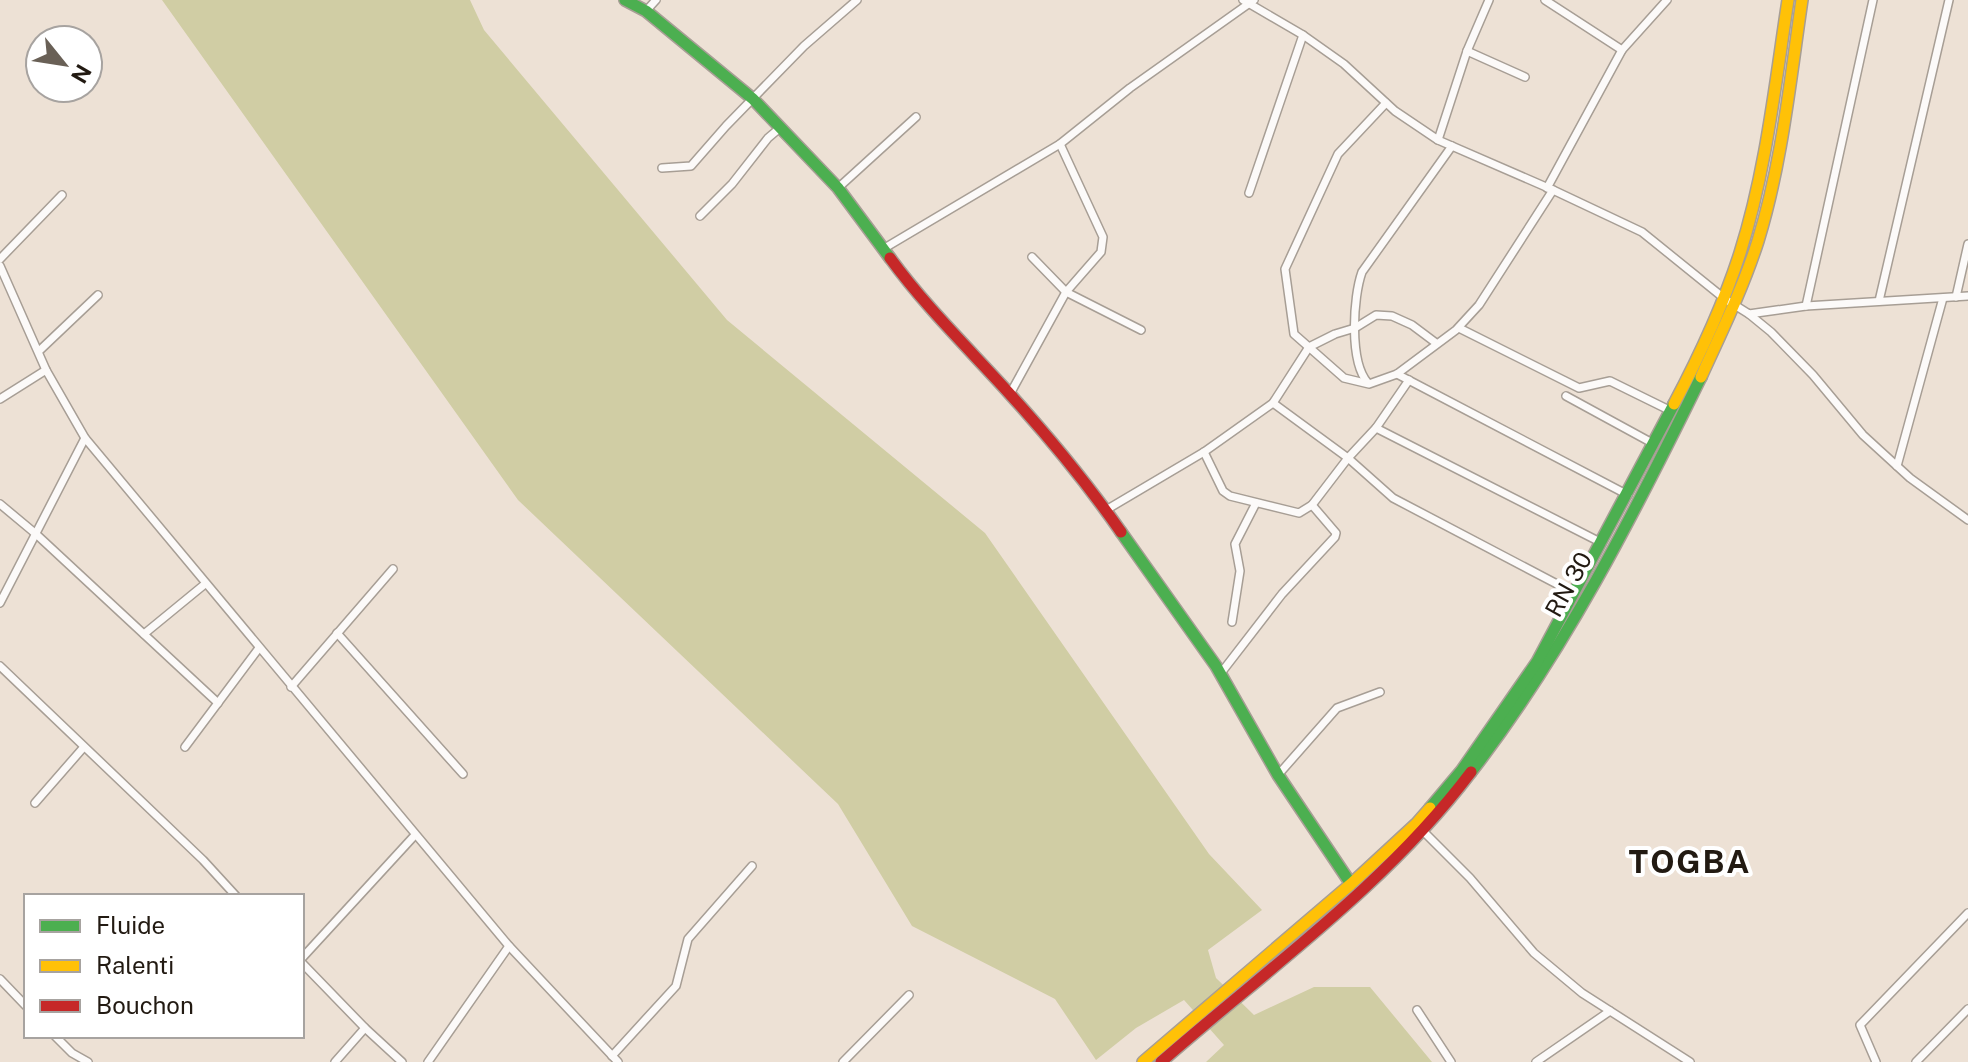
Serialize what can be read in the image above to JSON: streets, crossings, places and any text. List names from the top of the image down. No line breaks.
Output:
{"streets":{"main road":["RN 30"]},"districts":["TOGBA"],"legend":["Fluide","Ralenti","Bouchon"],"north":"bottom right"}
